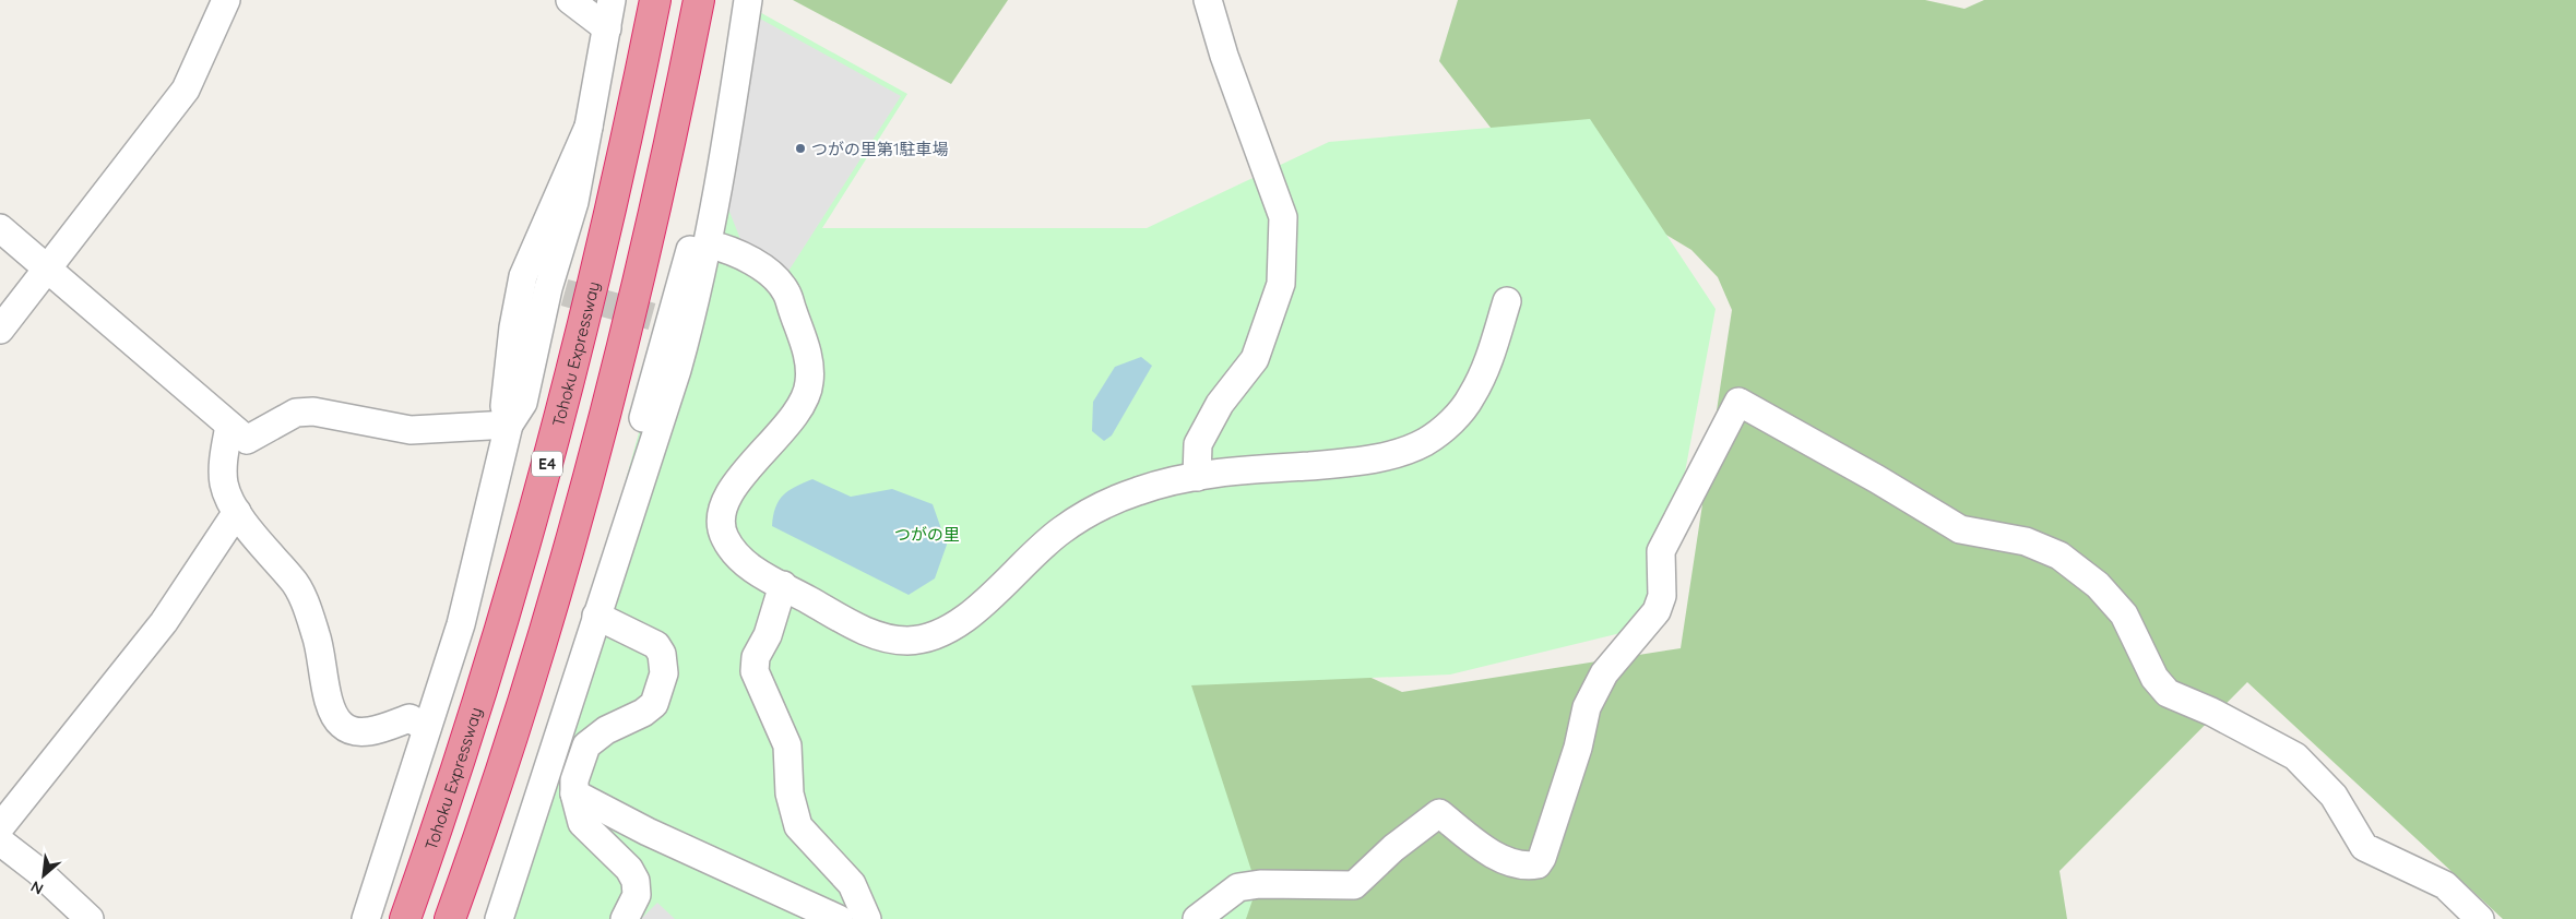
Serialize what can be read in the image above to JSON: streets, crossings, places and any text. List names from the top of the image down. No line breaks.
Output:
{"streets":{"highway":["Tohoku Expressway","E4"]},"parks":["つがの里"],"places":["つがの里第1駐車場"],"north":"bottom left"}
